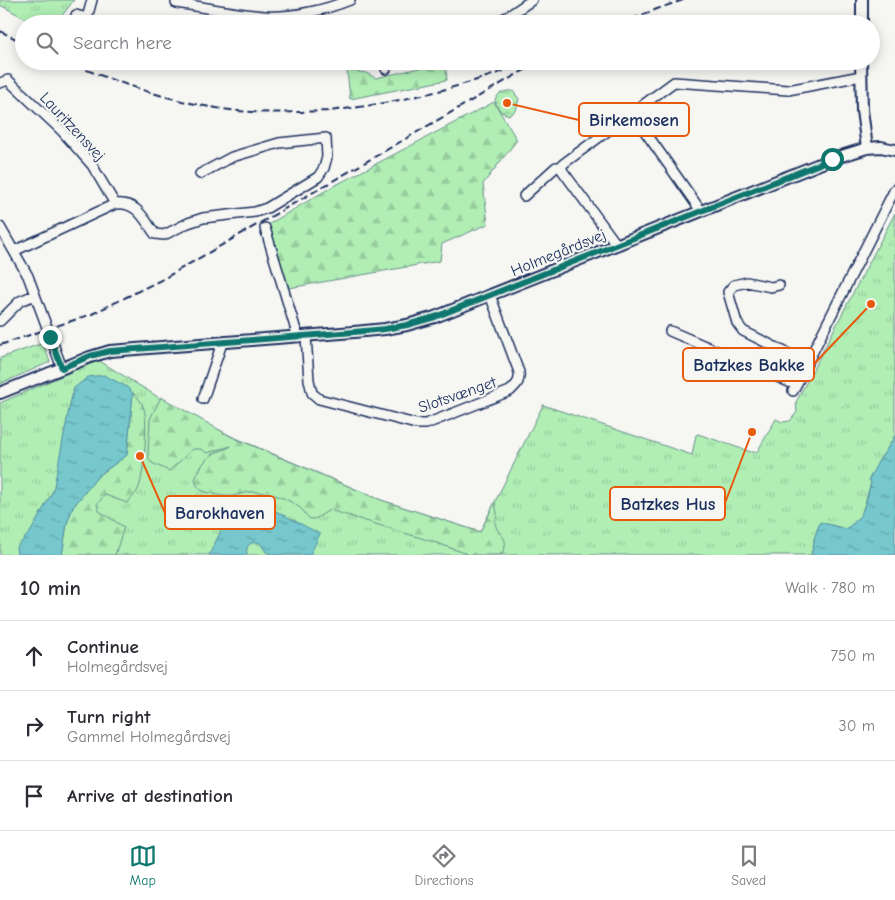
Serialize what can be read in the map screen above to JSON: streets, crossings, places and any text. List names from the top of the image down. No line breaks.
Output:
{"streets":{"street":["Lauritzensvej","Holmegårdsvej","Slotsvænget"]},"crossings":[["Holmegårdsvej","Slotsvænget"]],"places":["Birkemosen","Batzkes Bakke","Batzkes Hus","Barokhaven"],"page":{"search":"Search here","heading":["10 min","Walk · 780 m"],"list":[["Continue","Holmegårdsvej","750 m"],["Turn right","Gammel Holmegårdsvej","30 m"],"Arrive at destination"],"nav":["Map","Directions","Saved"]}}
